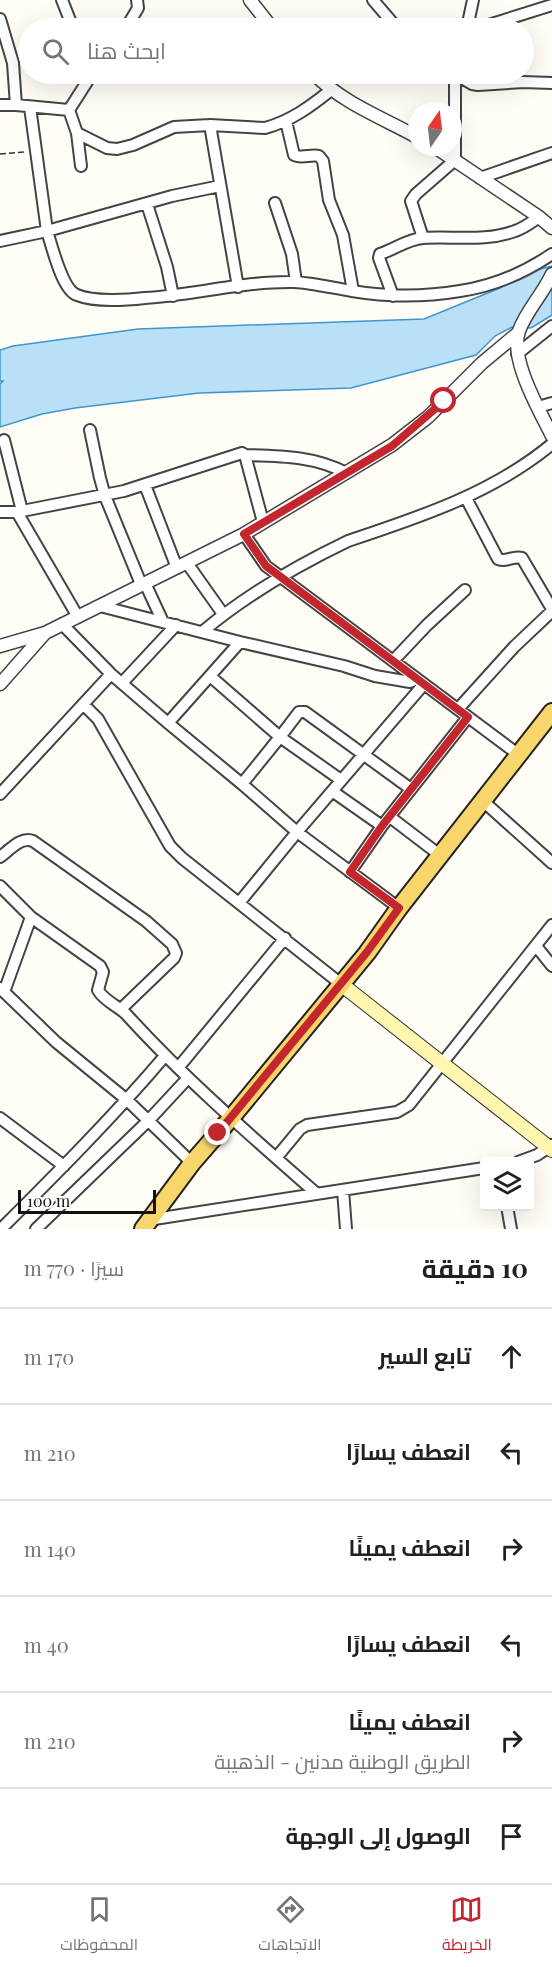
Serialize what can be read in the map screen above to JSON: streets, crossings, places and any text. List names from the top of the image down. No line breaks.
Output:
{"scale_bar":"100 m","north":"top","page":{"search":"ابحث هنا","scale":"100 m","heading":["10 دقيقة","سيرًا · 770 m"],"list":[["تابع السير","170 m"],["انعطف يسارًا","210 m"],["انعطف يمينًا","140 m"],["انعطف يسارًا","40 m"],["انعطف يمينًا","الطريق الوطنية مدنين - الذهيبة","210 m"],"الوصول إلى الوجهة"],"nav":["الخريطة","الاتجاهات","المحفوظات"]}}
